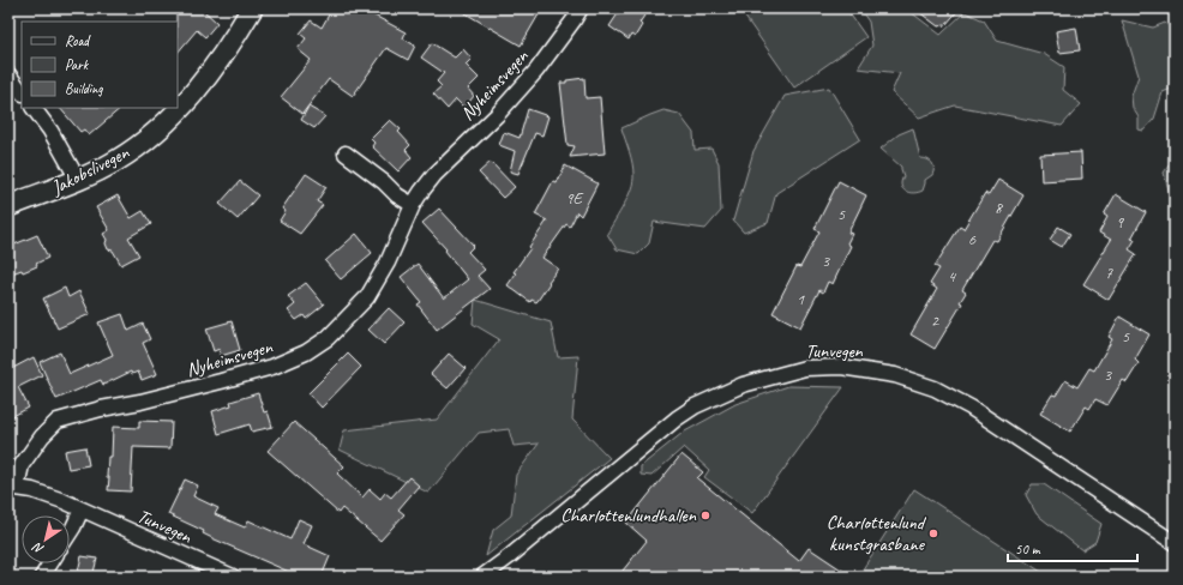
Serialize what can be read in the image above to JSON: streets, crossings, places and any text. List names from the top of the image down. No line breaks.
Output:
{"streets":{"street":["Nyheimsvegen","Jakobslivegen","Tunvegen"]},"crossings":[["Nyheimsvegen","Tunvegen"]],"places":["Charlottenlundhallen","Charlottenlund kunstgrasbane"],"house_numbers":["9E","8","5","9","6","3","7","4","1","2","5","3"],"legend":["Road","Park","Building"],"scale_bar":"50 m","north":"bottom left"}
